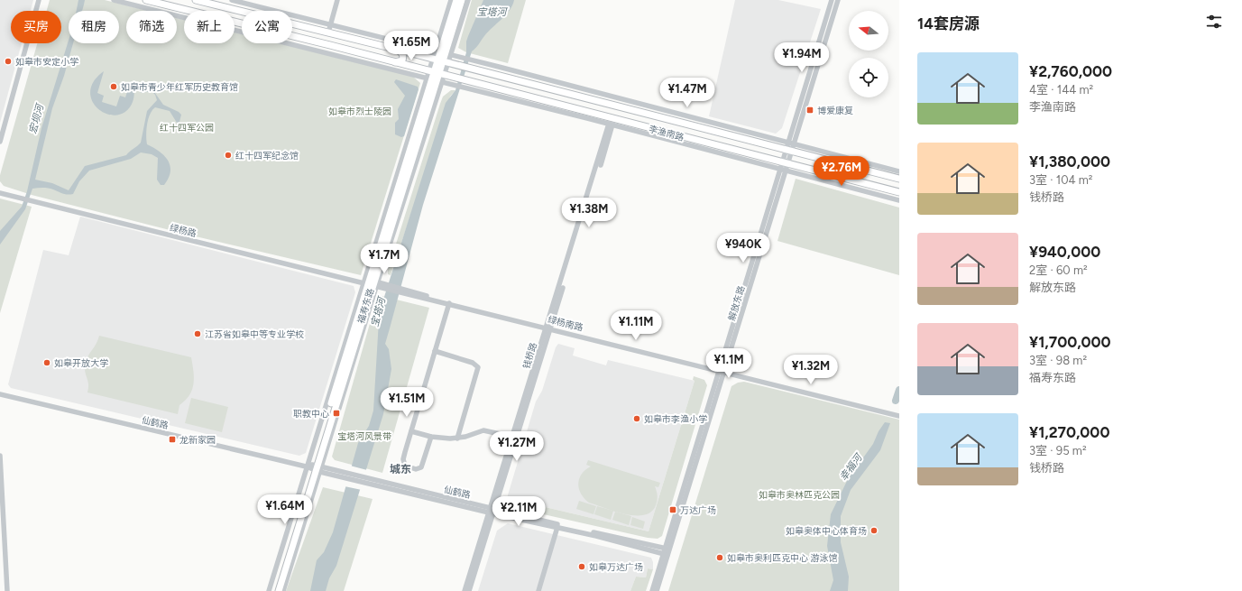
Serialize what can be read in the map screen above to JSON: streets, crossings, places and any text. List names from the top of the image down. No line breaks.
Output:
{"streets":{"main road":["李渔南路","福寿东路"],"street":["绿杨路","解放东路","绿杨南路","钱桥路","仙鹤路"]},"crossings":[["李渔南路","解放东路"],["李渔南路","福寿东路"],["绿杨路","福寿东路"],["绿杨路","绿杨南路"],["解放东路","绿杨南路"],["解放东路","仙鹤路"],["福寿东路","绿杨南路"],["福寿东路","仙鹤路"],["绿杨南路","钱桥路"],["钱桥路","仙鹤路"]],"districts":["城东"],"water":["宝塔河","宏坝河","幸福河"],"parks":["如皋市烈士陵园","红十四军公园","宝塔河风景带","如皋市奥林匹克公园"],"places":{"other":["如皋市安定小学","如皋市青少年红军历史教育馆","红十四军纪念馆","江苏省如皋中等专业学校","如皋开放大学","如皋市李渔小学","如皋奥体中心体育场","如皋市奥利匹克中心 游泳馆","如皋万达广场"],"transit":["博爱康复","职教中心","龙新家园","万达广场"]},"north":"left","page":{"heading":"14套房源","chip":["买房","租房","筛选","新上","公寓"],"price":["¥1.65M","¥1.94M","¥1.47M","¥2.76M","¥1.38M","¥940K","¥1.7M","¥1.11M","¥1.1M","¥1.32M","¥1.51M","¥1.27M","¥1.64M","¥2.11M"],"list":[{"name":"¥2,760,000","note":"4室 · 144 m² · 李渔南路"},{"name":"¥1,380,000","note":"3室 · 104 m² · 钱桥路"},{"name":"¥940,000","note":"2室 · 60 m² · 解放东路"},{"name":"¥1,700,000","note":"3室 · 98 m² · 福寿东路"},{"name":"¥1,270,000","note":"3室 · 95 m² · 钱桥路"}]}}
